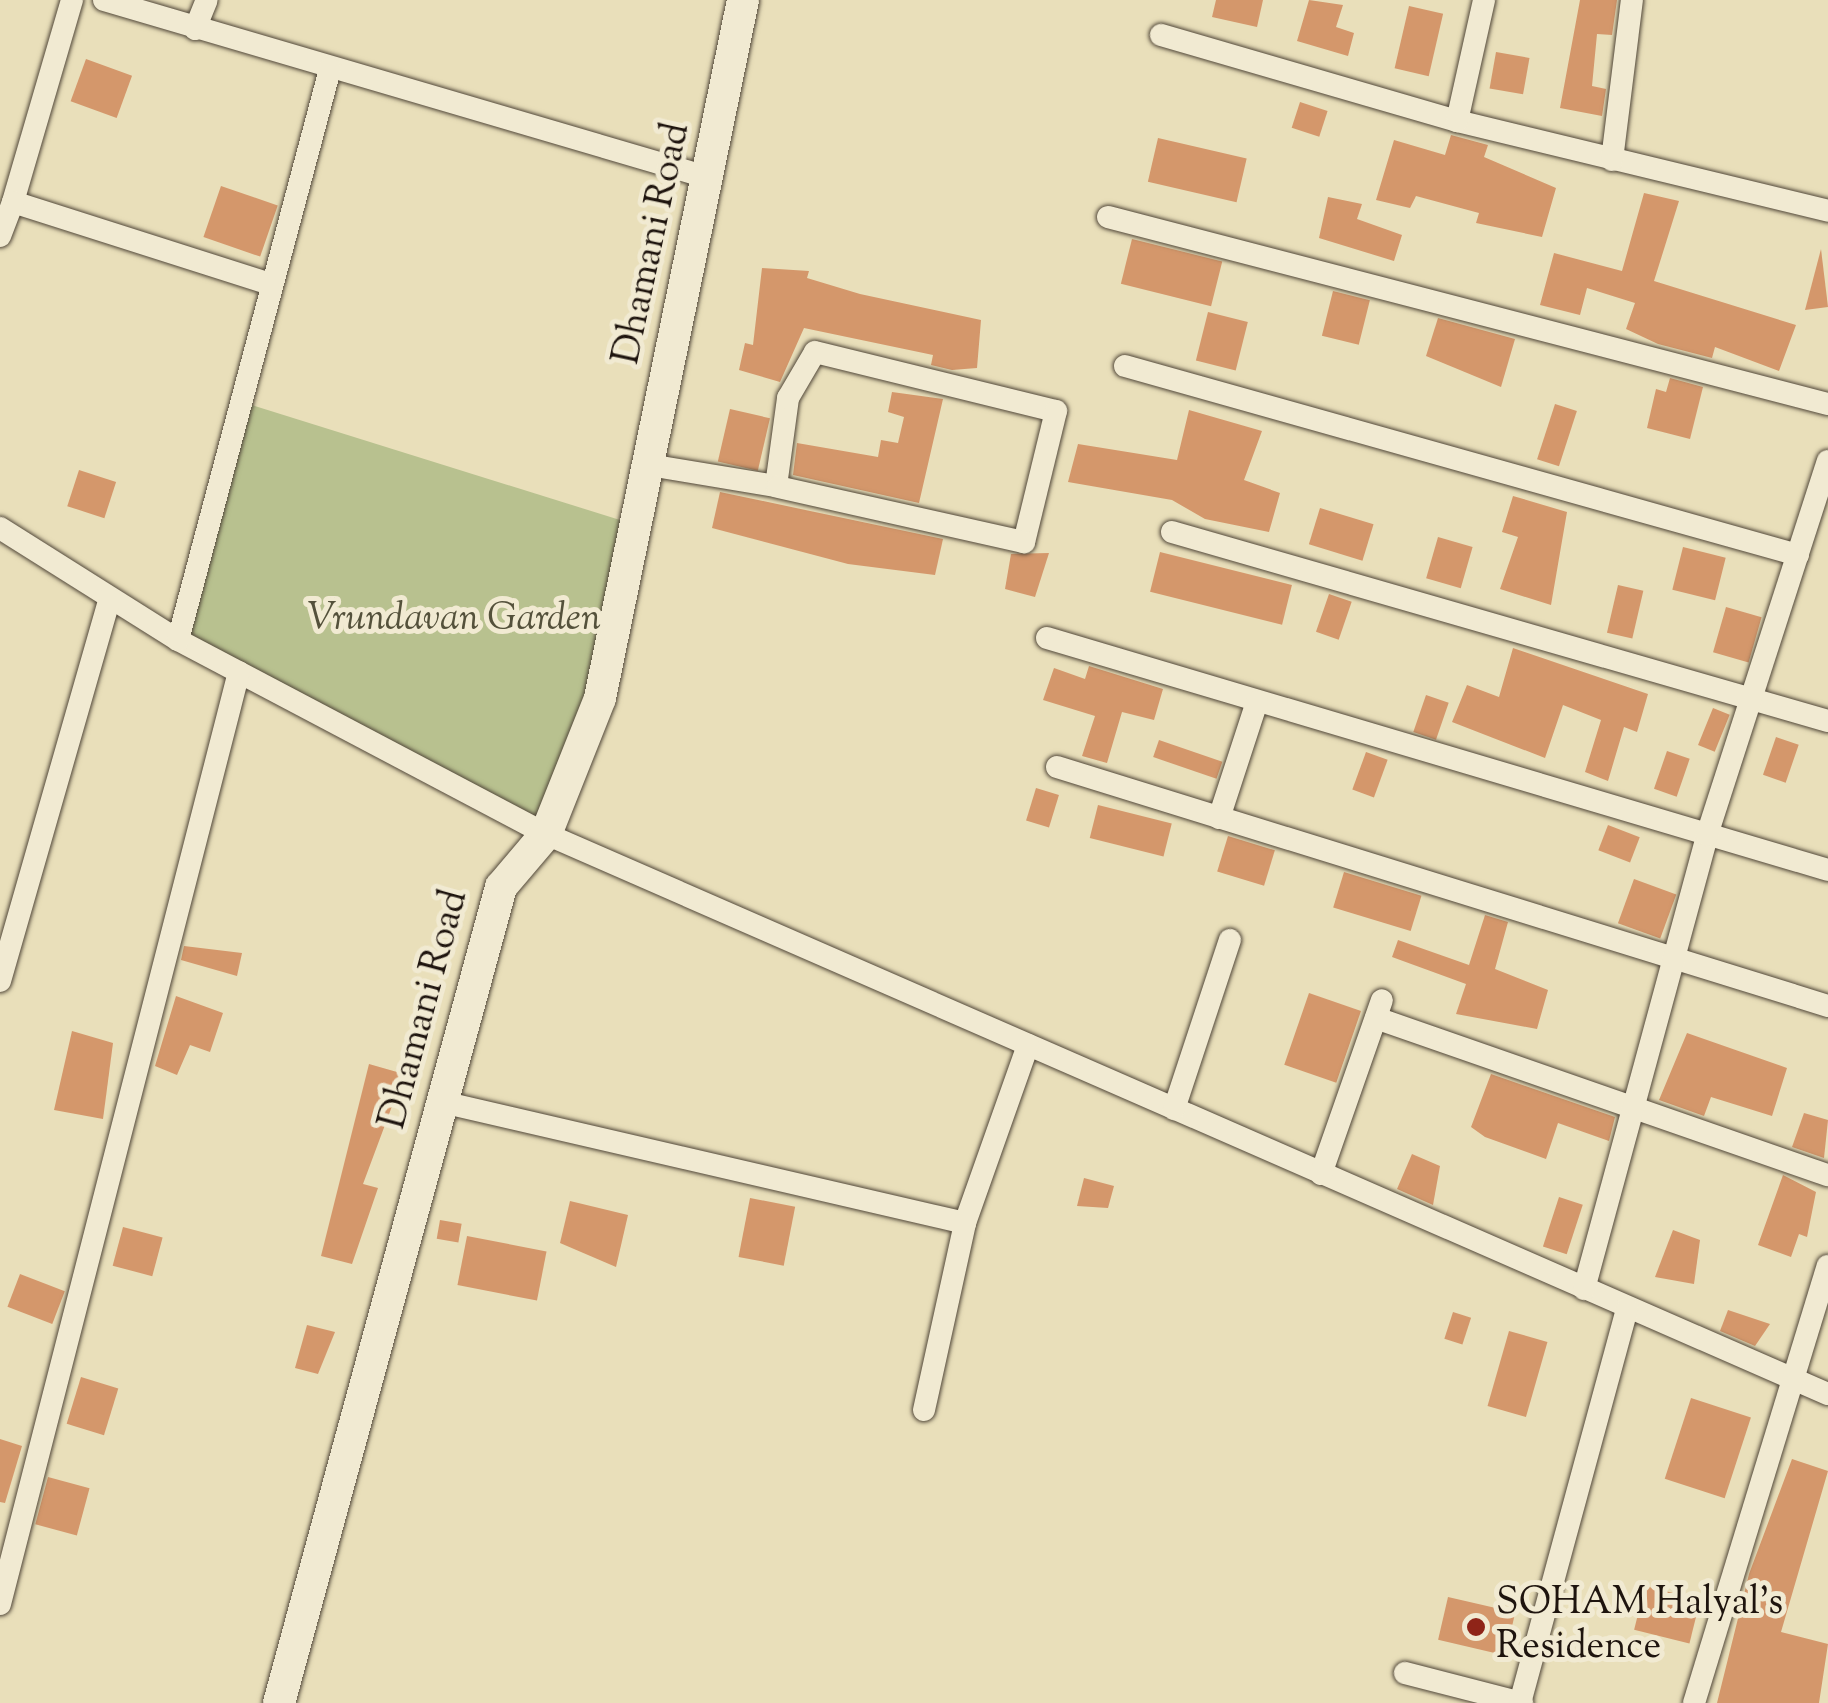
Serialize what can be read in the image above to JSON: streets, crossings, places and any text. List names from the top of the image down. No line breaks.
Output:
{"streets":{"main road":["Dhamani Road"]},"parks":["Vrundavan Garden"],"places":["SOHAM Halyal's Residence"]}
